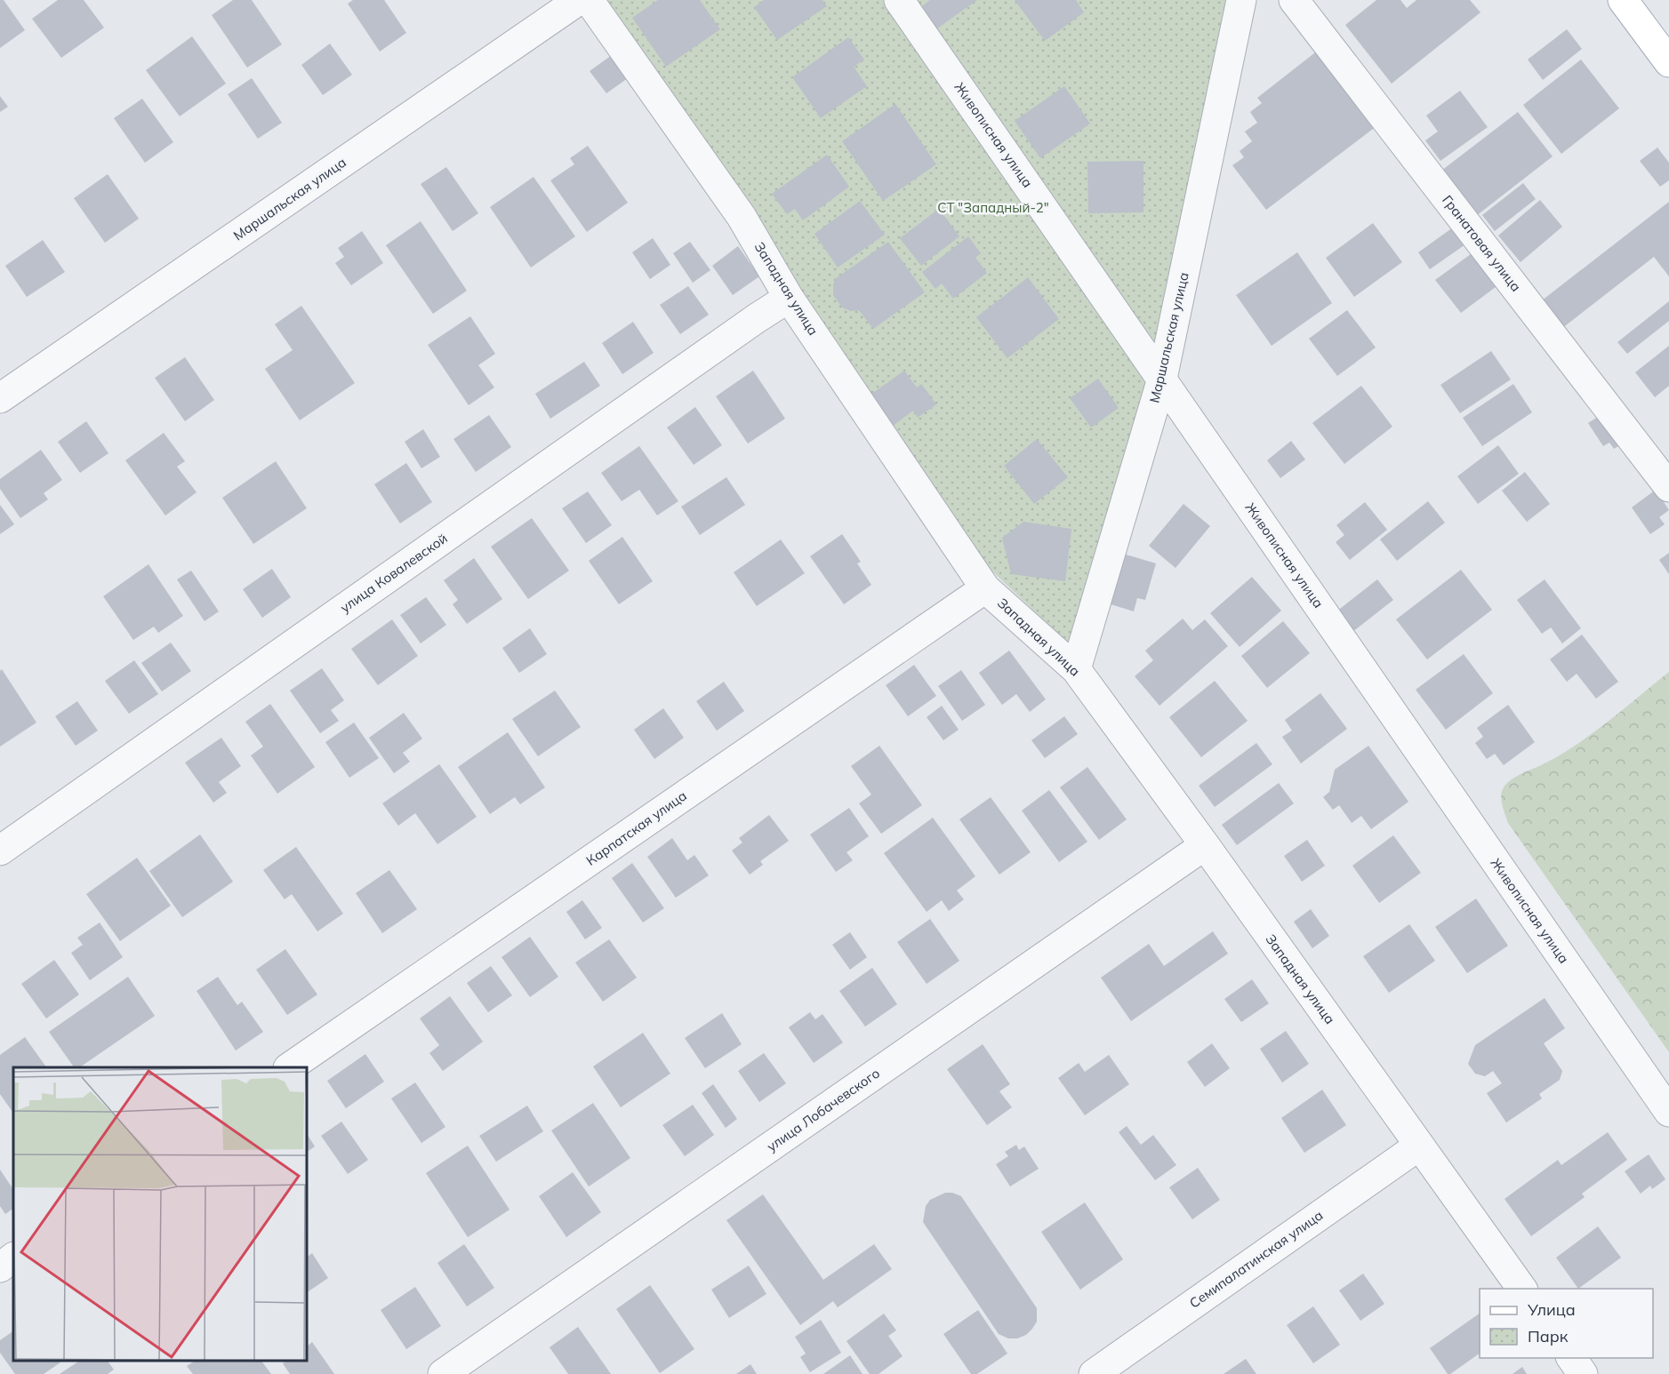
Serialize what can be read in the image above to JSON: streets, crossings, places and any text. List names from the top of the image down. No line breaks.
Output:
{"streets":{"street":["Живописная улица","Маршальская улица","Гранатовая улица","Западная улица","улица Ковалевской","Карпатская улица","улица Лобачевского","Семипалатинская улица"]},"crossings":[["Живописная улица","Маршальская улица"],["Маршальская улица","Западная улица"],["Западная улица","улица Ковалевской"],["Западная улица","Карпатская улица"],["Западная улица","улица Лобачевского"],["Западная улица","Семипалатинская улица"]],"parks":["СТ \"Западный-2\""],"legend":["Улица","Парк"]}
